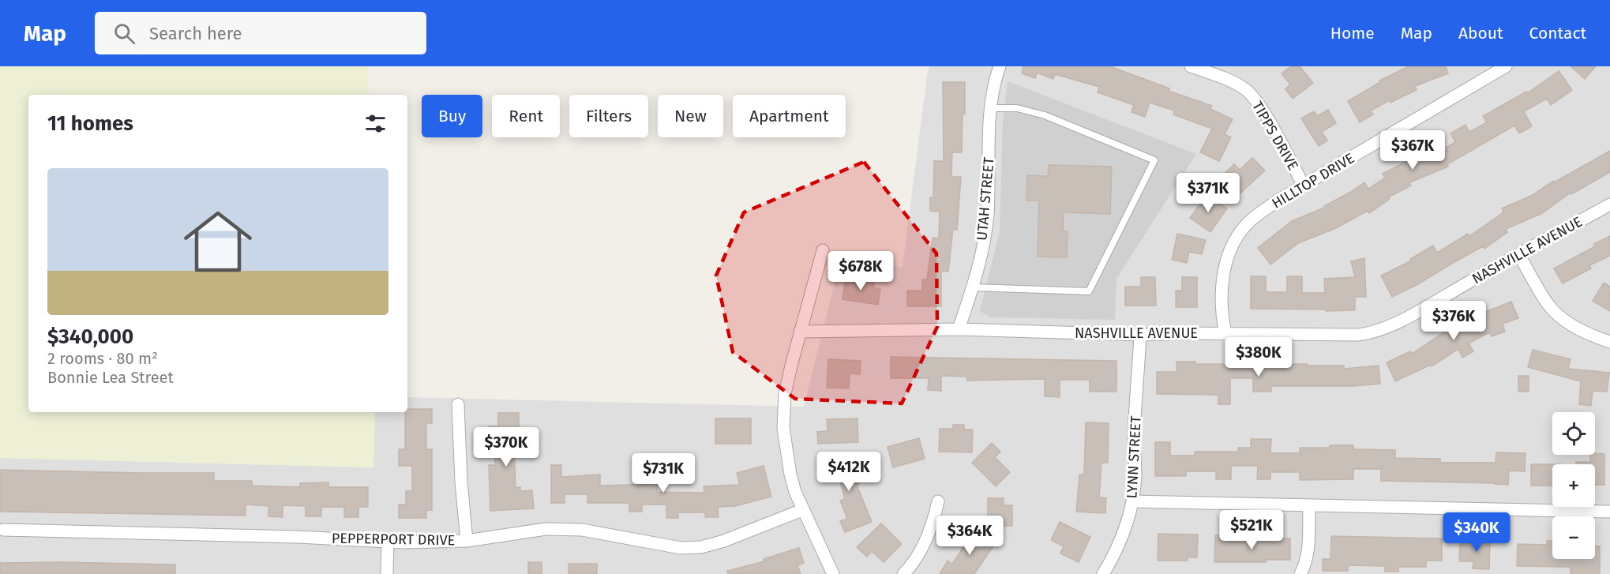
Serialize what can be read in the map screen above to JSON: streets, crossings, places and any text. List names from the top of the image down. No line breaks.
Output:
{"streets":{"street":["TIPPS DRIVE","HILLTOP DRIVE","UTAH STREET","NASHVILLE AVENUE","LYNN STREET","PEPPERPORT DRIVE"]},"crossings":[["TIPPS DRIVE","HILLTOP DRIVE"],["HILLTOP DRIVE","NASHVILLE AVENUE"],["UTAH STREET","NASHVILLE AVENUE"],["NASHVILLE AVENUE","LYNN STREET"]],"page":{"header":"Map","search":"Search here","nav":["Home","Map","About","Contact"],"chip":["Buy","Rent","Filters","New","Apartment"],"heading":"11 homes","price":["$367K","$371K","$678K","$376K","$380K","$370K","$412K","$731K","$521K","$340K","$364K"],"list":[{"name":"$340,000","note":"2 rooms · 80 m² · Bonnie Lea Street"}],"map_buttons":["+","−"]}}
